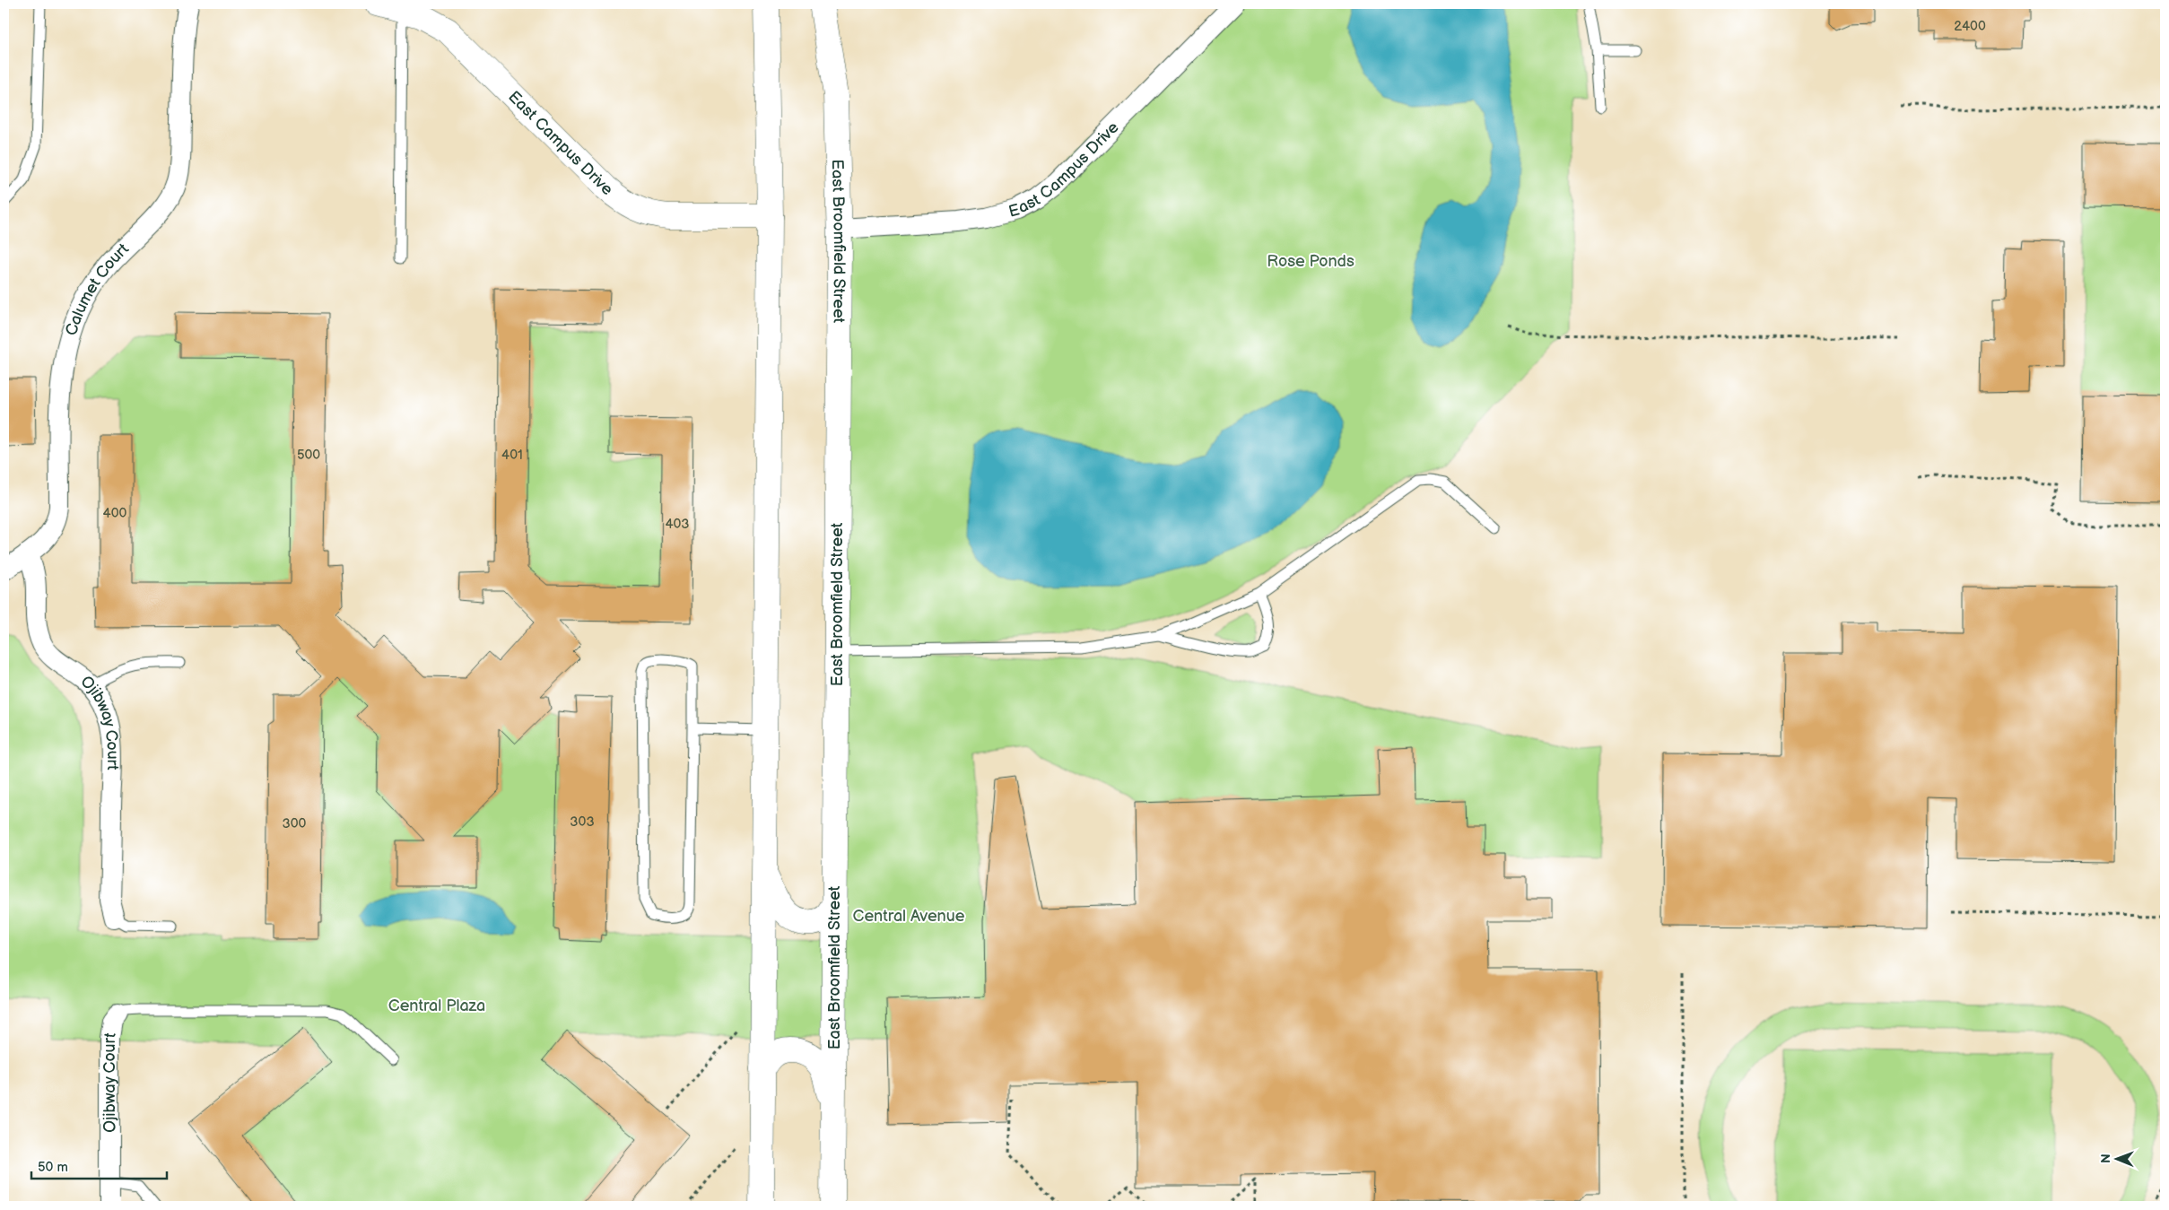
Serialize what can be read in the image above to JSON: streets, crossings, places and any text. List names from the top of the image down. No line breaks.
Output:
{"streets":{"main road":["East Campus Drive","East Broomfield Street"],"street":["Calumet Court","Ojibway Court"]},"crossings":[["East Campus Drive","East Broomfield Street"],["Calumet Court","Ojibway Court"]],"parks":["Rose Ponds","Central Avenue","Central Plaza"],"house_numbers":["2400","500","401","400","403","303","300"],"scale_bar":"50 m","north":"left"}
